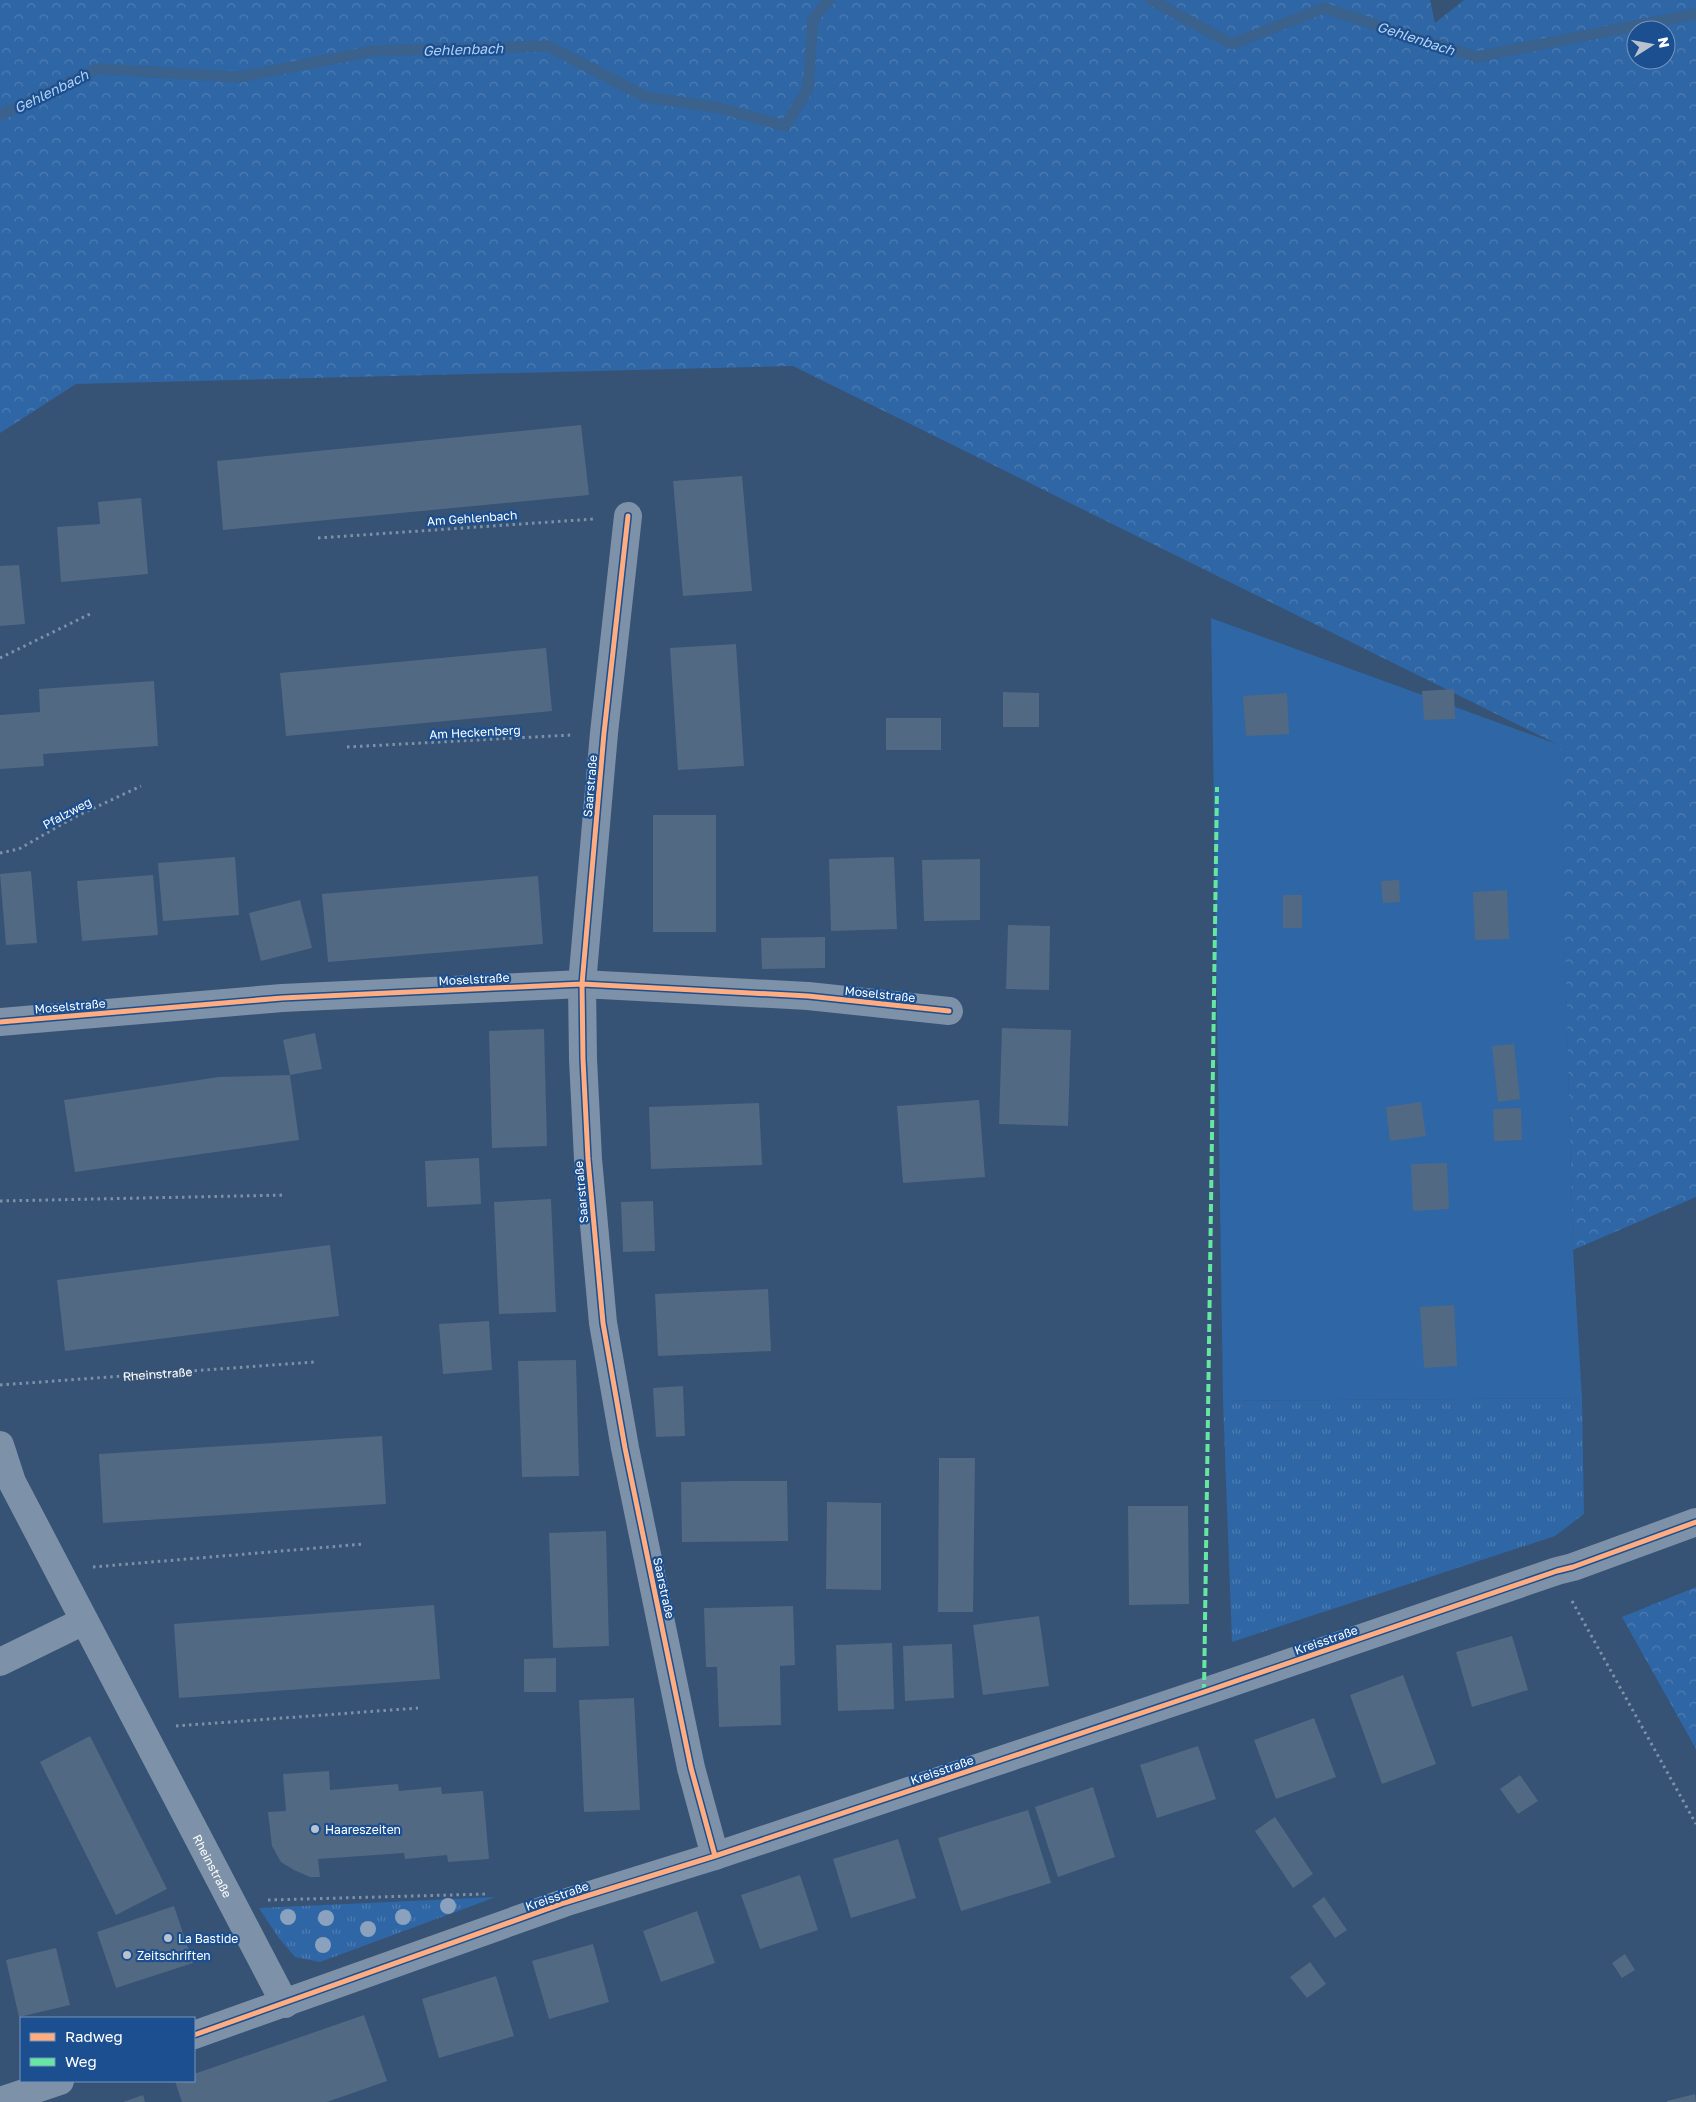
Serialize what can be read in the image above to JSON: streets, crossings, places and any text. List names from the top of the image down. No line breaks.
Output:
{"streets":{"street":["Saarstraße","Moselstraße","Rheinstraße","Kreisstraße"],"path":["Am Gehlenbach","Am Heckenberg","Pfalzweg"]},"crossings":[["Am Gehlenbach","Saarstraße"],["Am Heckenberg","Saarstraße"],["Saarstraße","Moselstraße"],["Saarstraße","Kreisstraße"],["Rheinstraße","Kreisstraße"]],"water":["Gehlenbach"],"places":["Haareszeiten","La Bastide","Zeitschriften"],"legend":["Radweg","Weg"],"north":"right"}
